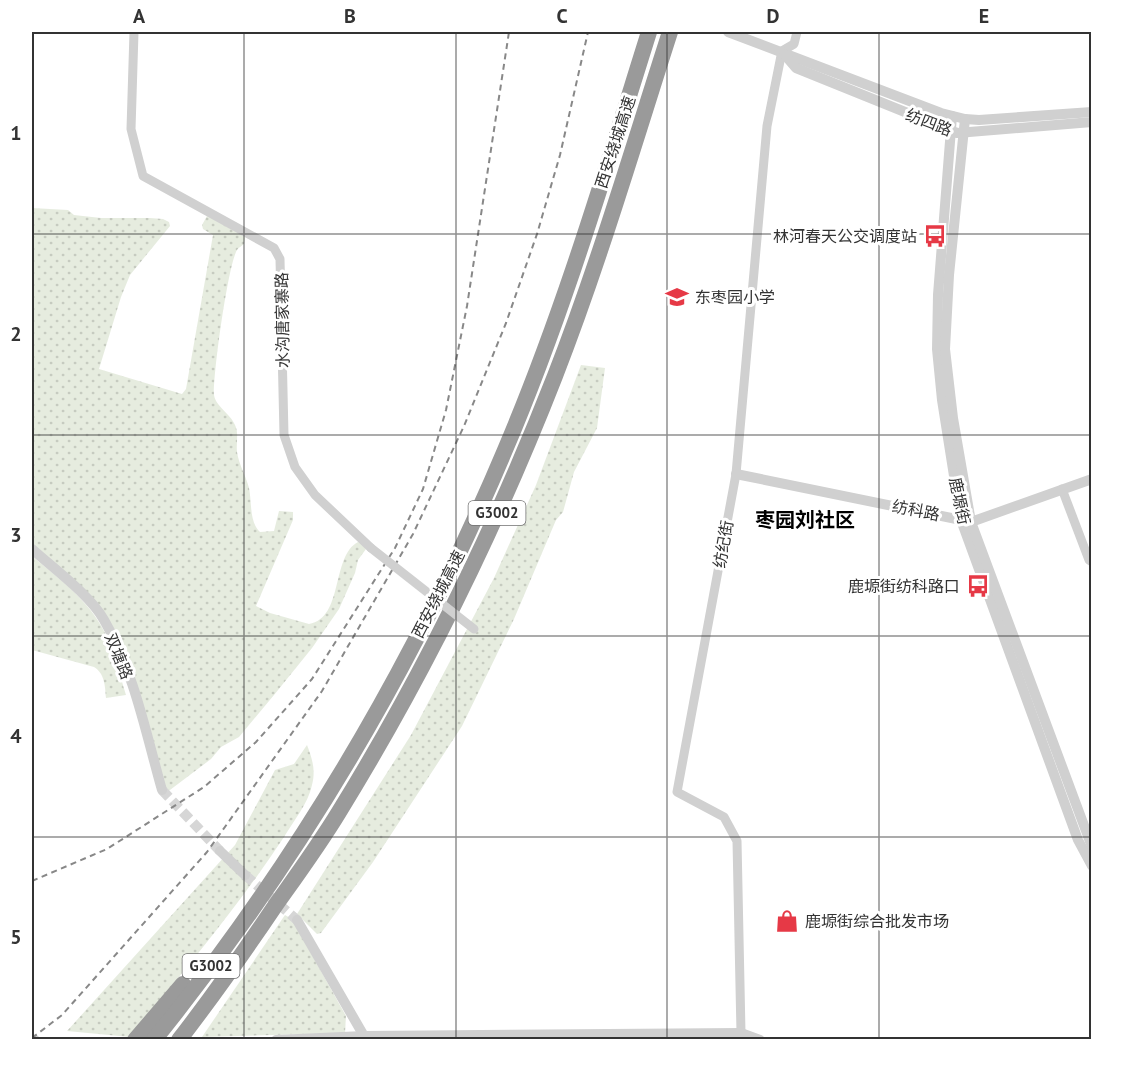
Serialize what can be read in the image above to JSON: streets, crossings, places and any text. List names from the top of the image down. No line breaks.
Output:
{"streets":{"highway":["西安绕城高速","G3002"],"street":["纺四路","水沟唐家寨路","鹿塬街","纺科路","纺纪街","双塘路"]},"crossings":[["纺四路","鹿塬街"],["纺四路","纺纪街"],["鹿塬街","纺科路"],["纺科路","纺纪街"]],"districts":["枣园刘社区"],"places":{"bus stop":["林河春天公交调度站","鹿塬街纺科路口"],"school or university":["东枣园小学"],"shop":["鹿塬街综合批发市场"]},"grid":{"columns":["A","B","C","D","E"],"rows":["1","2","3","4","5"]}}
